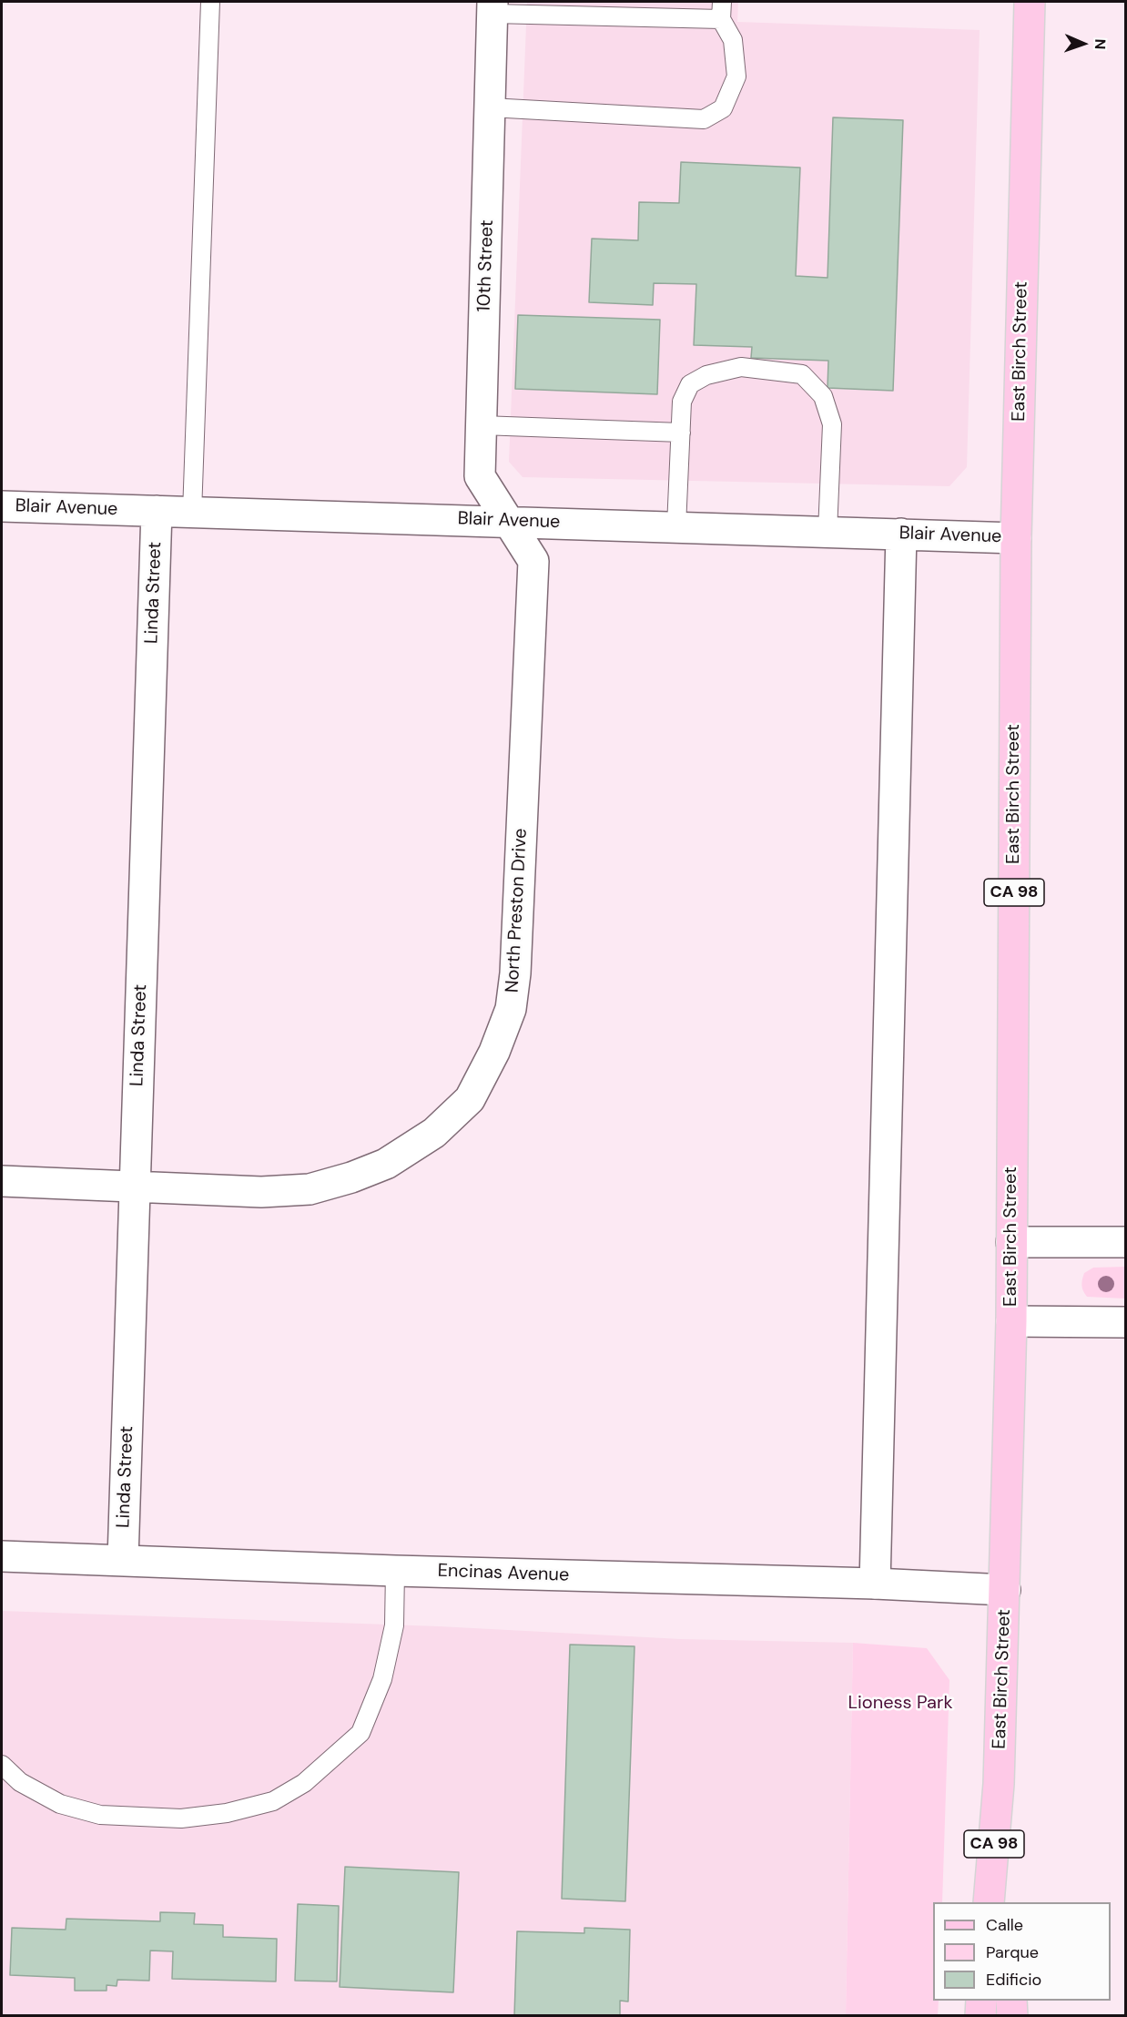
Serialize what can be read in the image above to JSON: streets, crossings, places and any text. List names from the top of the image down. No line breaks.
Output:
{"streets":{"main road":["East Birch Street","CA 98"],"street":["10th Street","Blair Avenue","Linda Street","North Preston Drive","Encinas Avenue"]},"crossings":[["10th Street","Blair Avenue"],["10th Street","North Preston Drive"],["East Birch Street","Blair Avenue"],["East Birch Street","Encinas Avenue"],["Blair Avenue","Linda Street"],["Blair Avenue","North Preston Drive"],["Linda Street","North Preston Drive"],["Linda Street","Encinas Avenue"]],"parks":["Lioness Park"],"legend":["Calle","Parque","Edificio"],"north":"right"}
